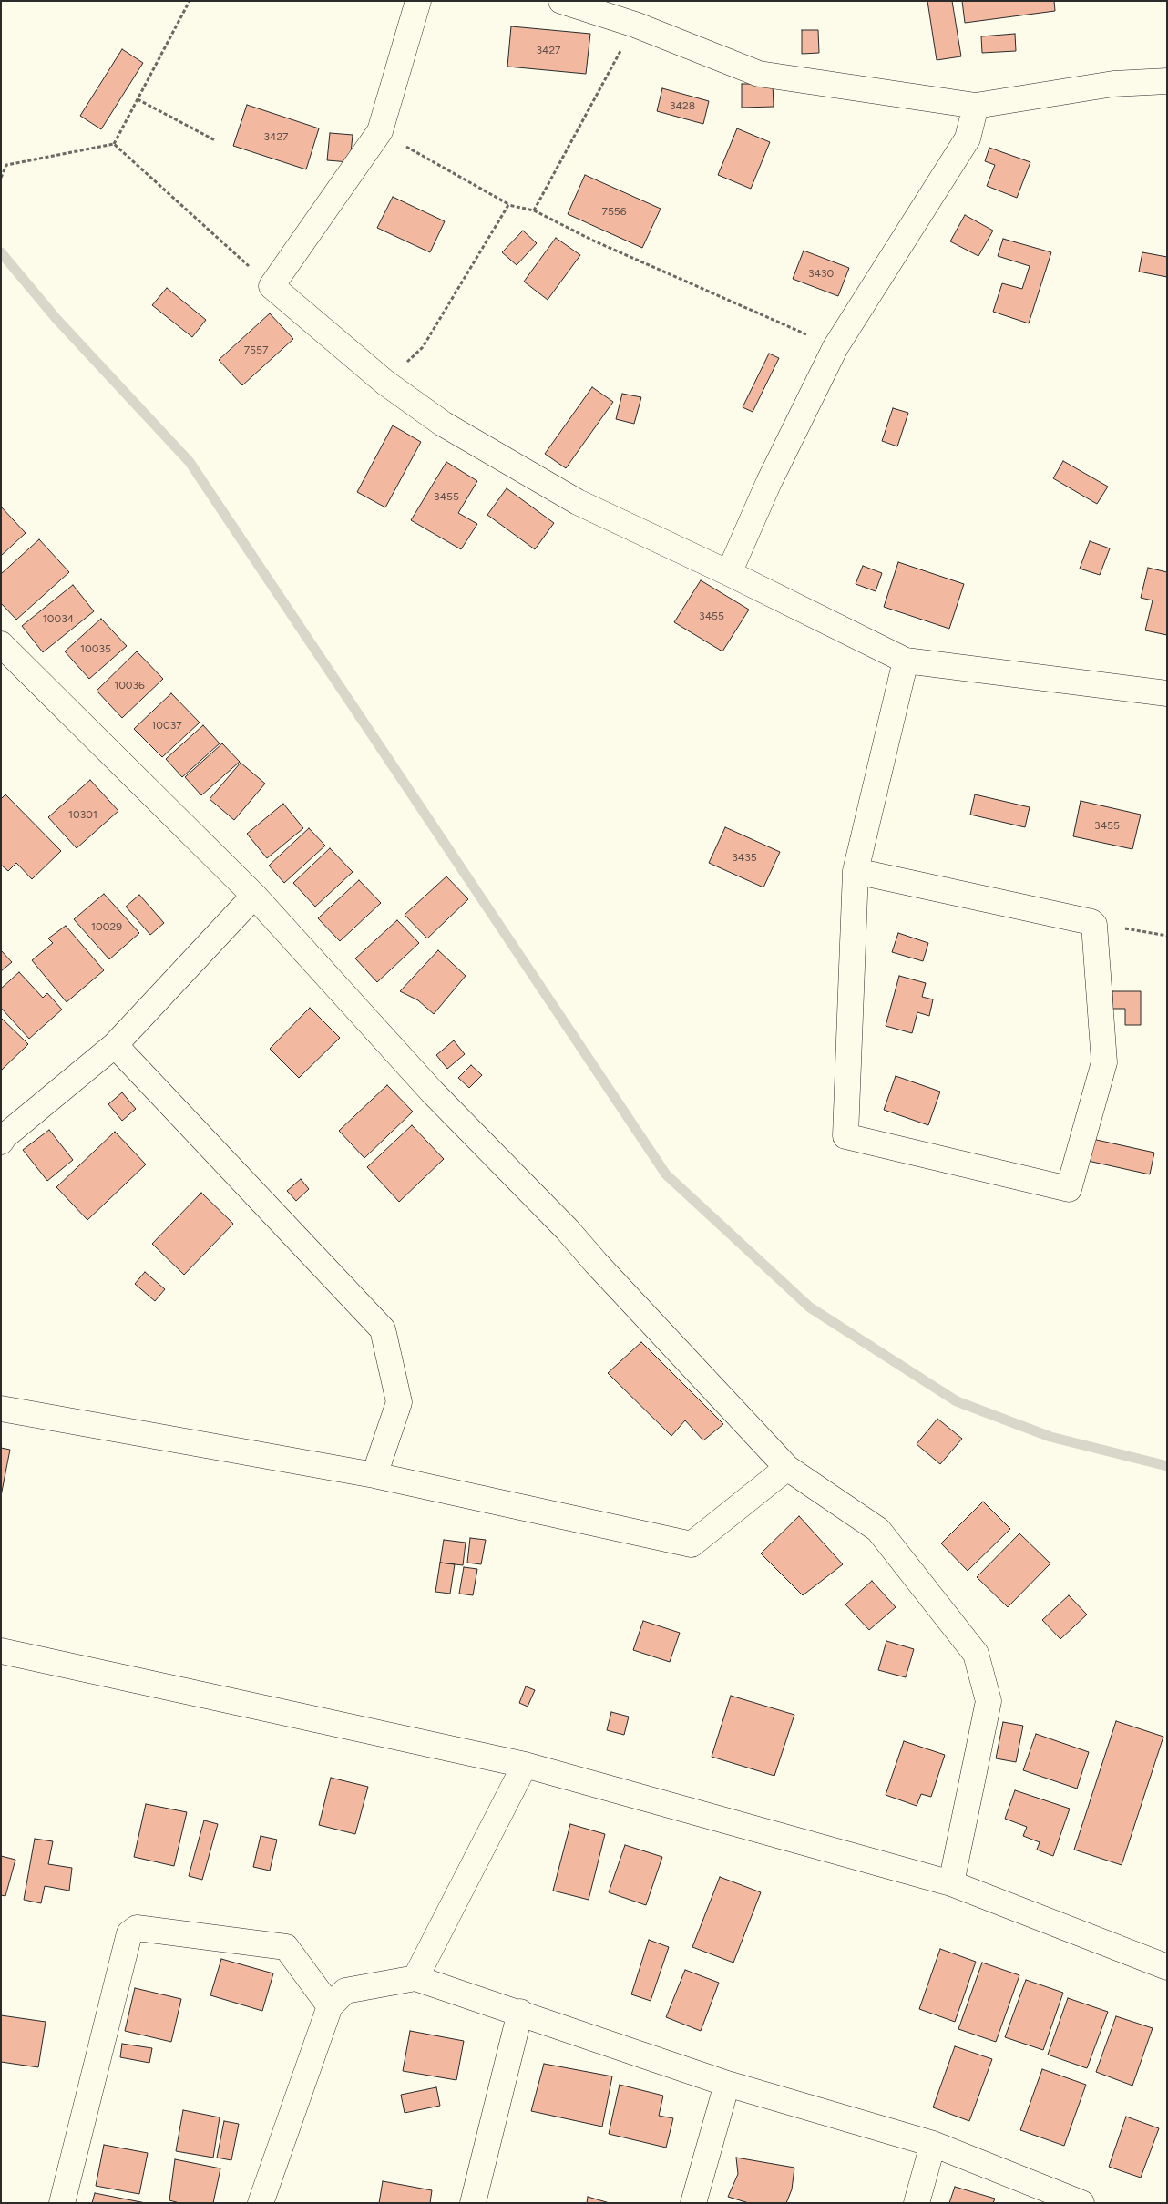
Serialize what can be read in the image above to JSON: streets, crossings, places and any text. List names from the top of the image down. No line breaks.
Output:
{"house_numbers":["3427","3428","3427","7556","3430","7557","3455","3455","10034","10035","10036","10037","10301","3455","3435","10029"]}
